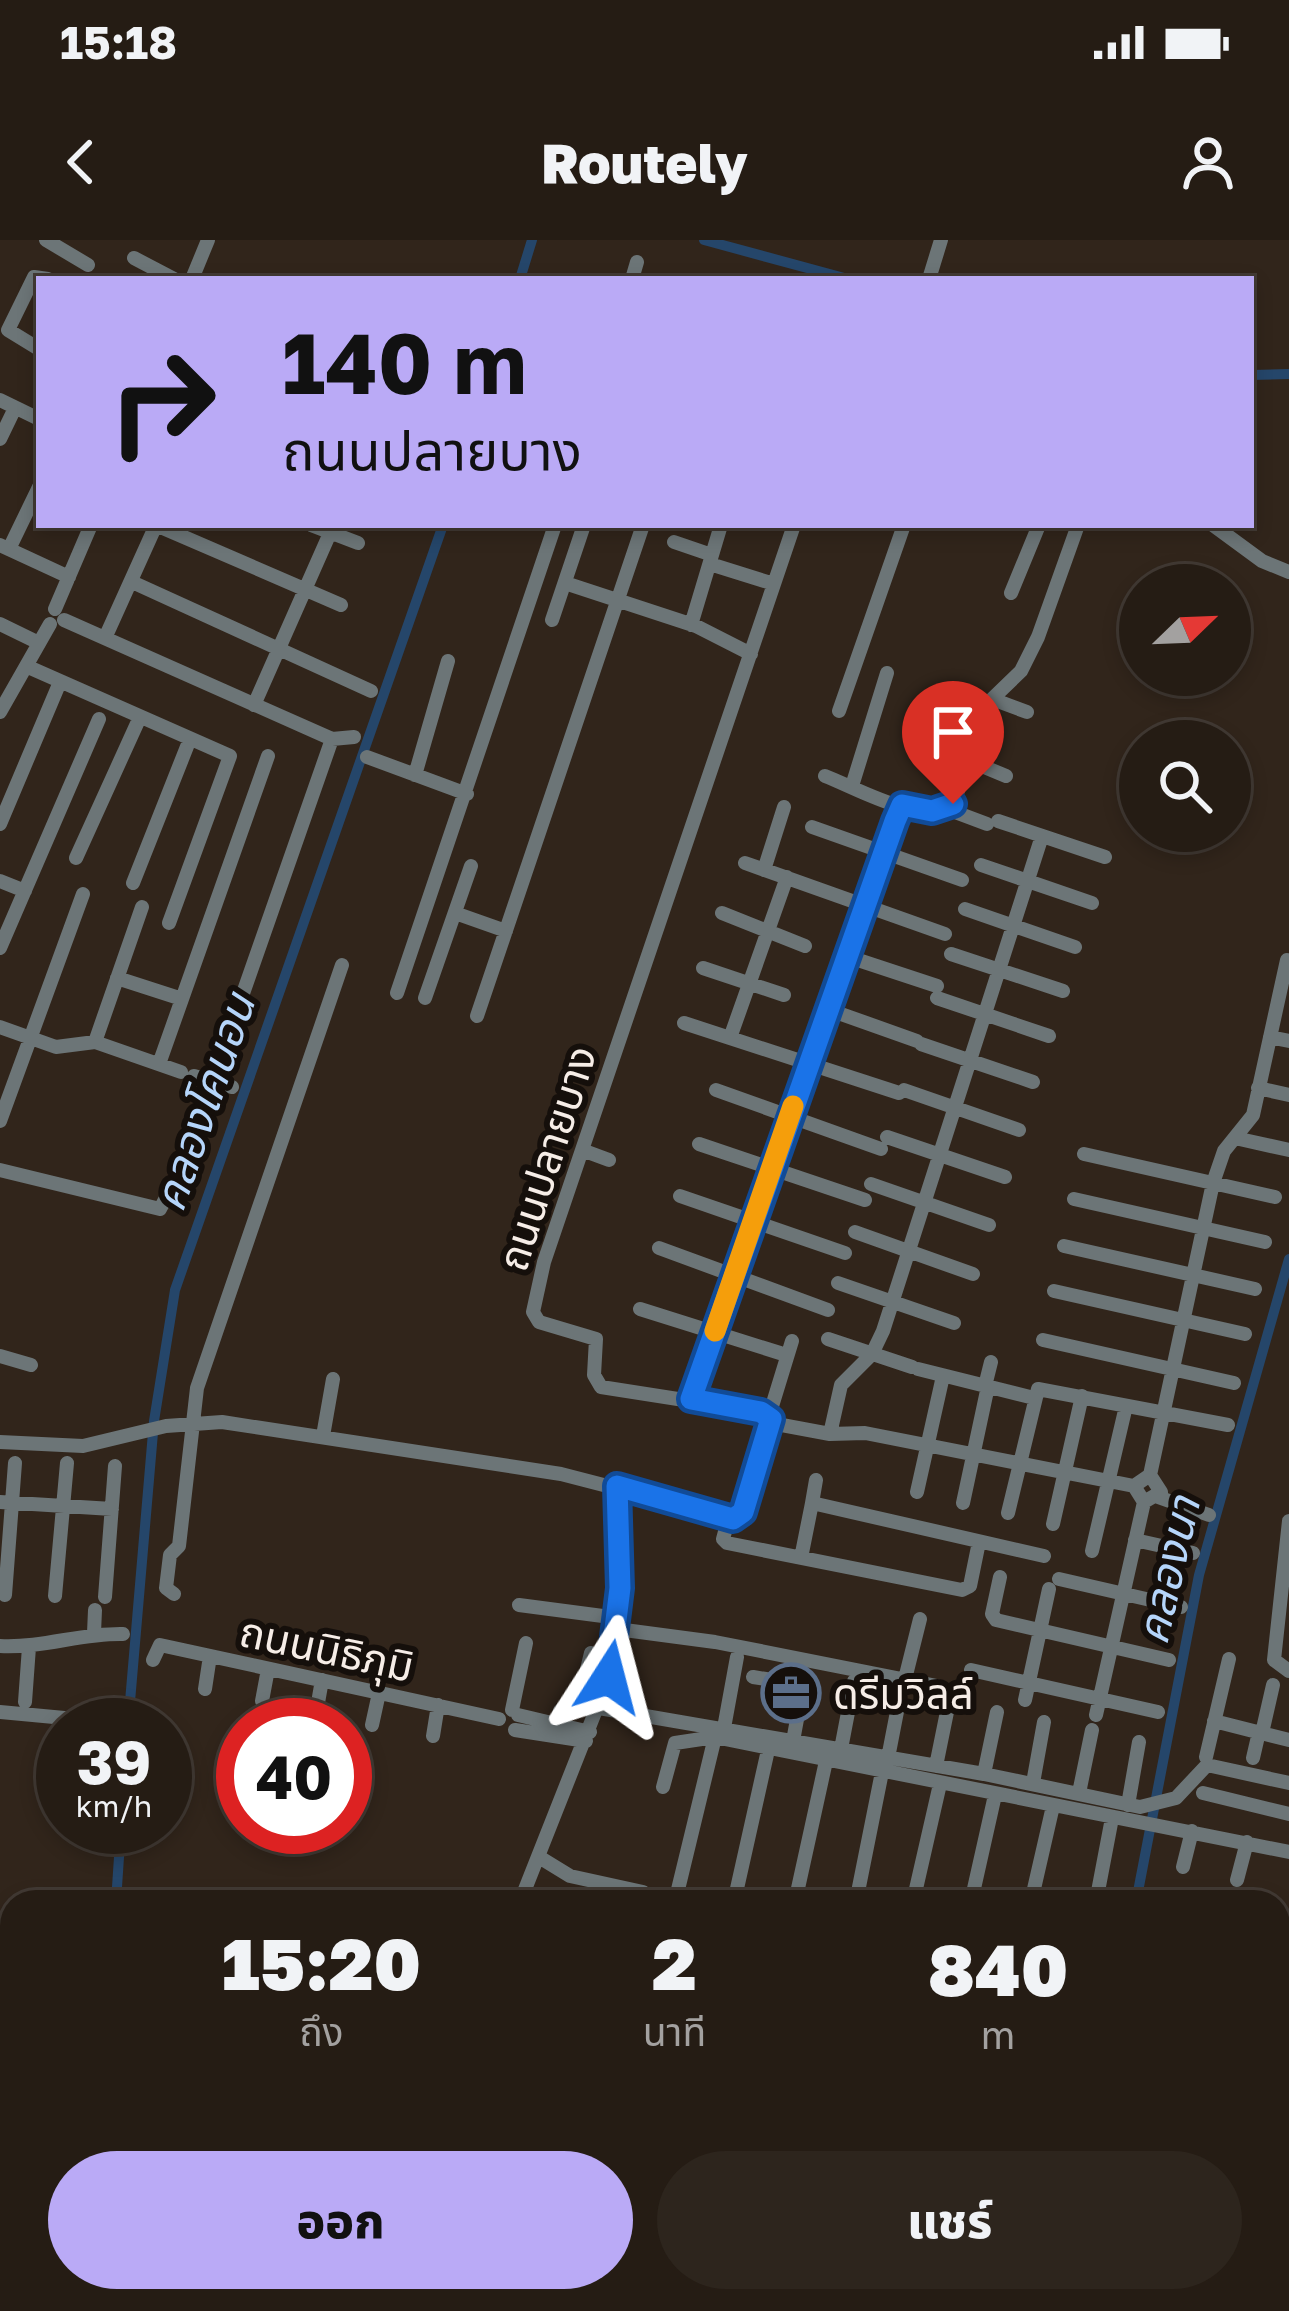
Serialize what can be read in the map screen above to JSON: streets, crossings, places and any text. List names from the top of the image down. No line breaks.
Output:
{"streets":{"street":["ถนนปลายบาง","ถนนนิธิภุมิ"]},"water":["คลองโคนอน","คลองนา"],"places":{"office":["ดรีมวิลล์"]},"north":"top right","page":{"status":"15:18","header":"Routely","turn":["140 m","ถนนปลายบาง"],"speed":"39 km/h","limit":"40","eta":["15:20","ถึง","2","นาที","840","m"],"buttons":["ออก","แชร์"]}}
